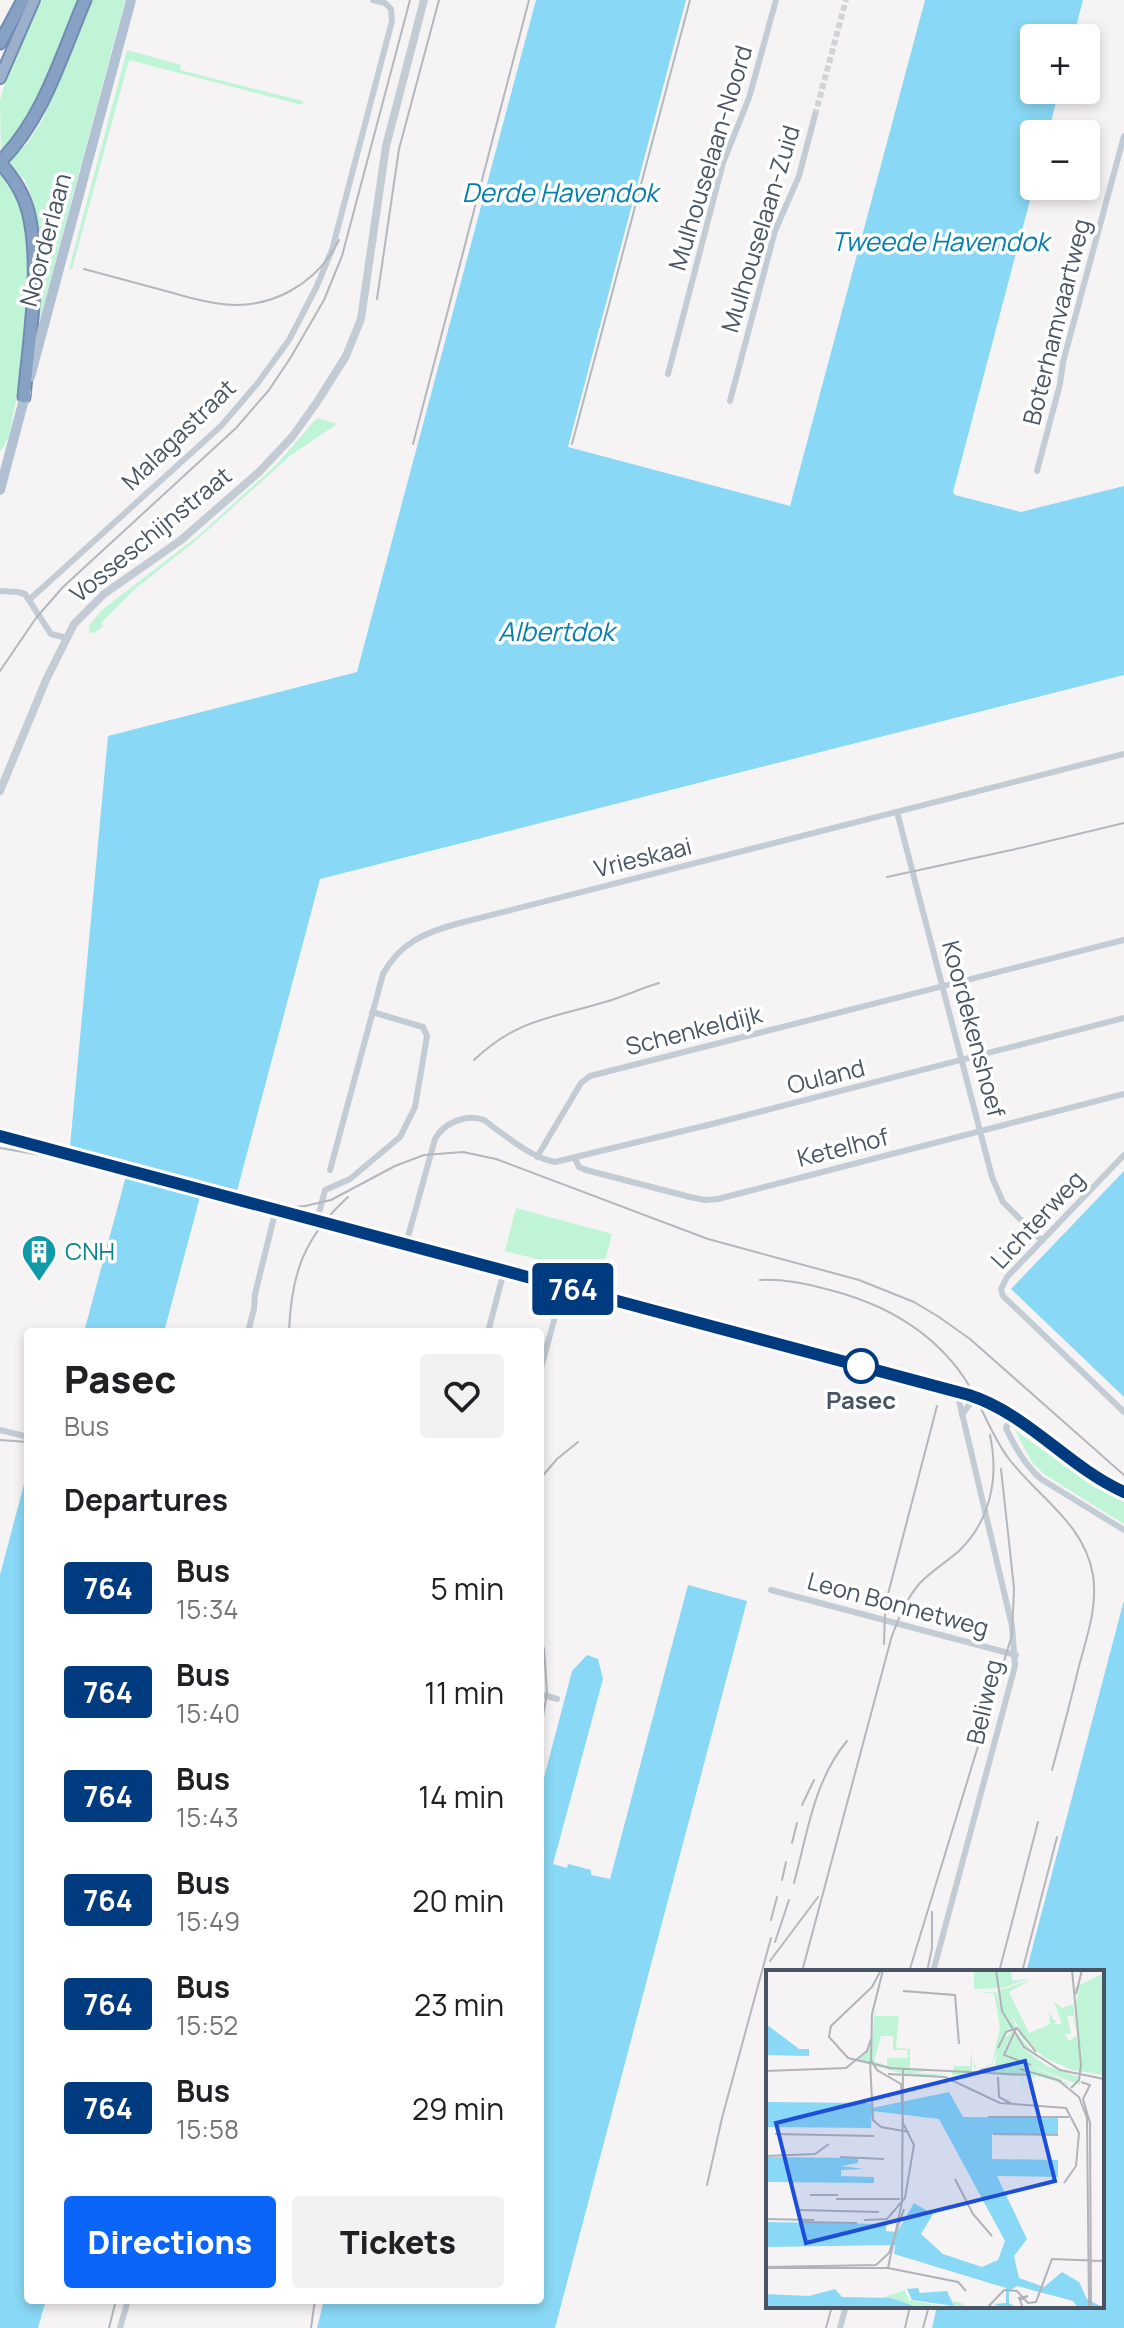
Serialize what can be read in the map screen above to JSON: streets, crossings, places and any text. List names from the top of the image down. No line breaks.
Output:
{"streets":{"main road":["Noorderlaan"],"street":["Mulhouselaan-Noord","Mulhouselaan-Zuid","Boterhamvaartweg","Malagastraat","Vosseschijnstraat","Vrieskaai","Koordekenshoef","Schenkeldijk","Ouland","Ketelhof","Lichterweg","Leon Bonnetweg","Beliweg"]},"crossings":[["Vrieskaai","Koordekenshoef"],["Koordekenshoef","Schenkeldijk"],["Koordekenshoef","Ouland"],["Koordekenshoef","Ketelhof"],["Koordekenshoef","Lichterweg"],["Schenkeldijk","Ouland"],["Ouland","Ketelhof"],["Leon Bonnetweg","Beliweg"]],"water":["Derde Havendok","Tweede Havendok","Albertdok"],"places":{"building":["CNH"],"other":["Pasec"]},"lines":["bus line 764"],"page":{"on_map":"764","map_buttons":["+","−"],"heading":[["Pasec","Bus"],"Departures"],"list":[{"mark":"764","name":"Bus","note":"15:34","value":"5 min"},{"mark":"764","name":"Bus","note":"15:40","value":"11 min"},{"mark":"764","name":"Bus","note":"15:43","value":"14 min"},{"mark":"764","name":"Bus","note":"15:49","value":"20 min"},{"mark":"764","name":"Bus","note":"15:52","value":"23 min"},{"mark":"764","name":"Bus","note":"15:58","value":"29 min"}],"buttons":["Directions","Tickets"]}}
